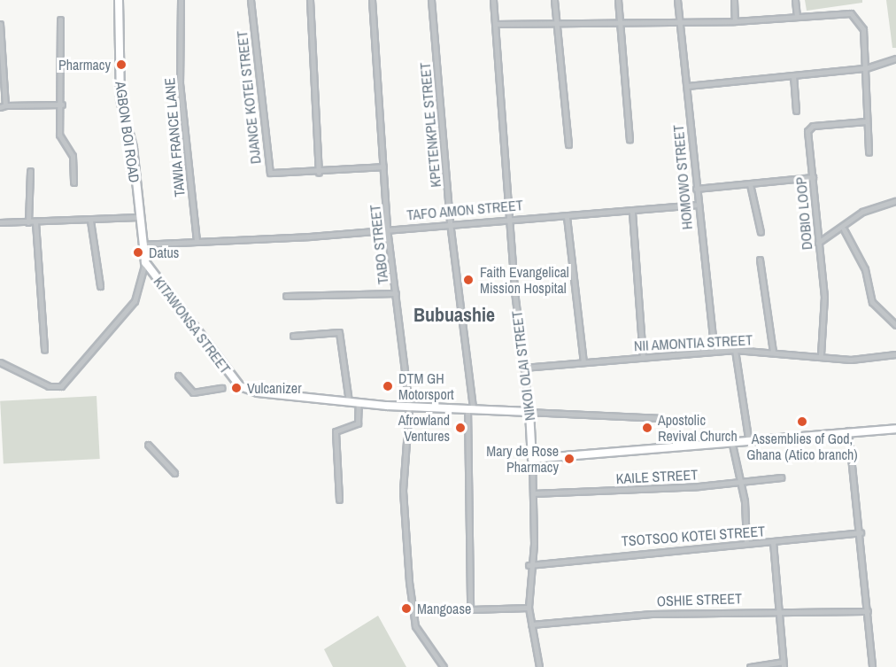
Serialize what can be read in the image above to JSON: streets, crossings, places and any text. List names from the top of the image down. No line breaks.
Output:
{"streets":{"street":["DJANCE KOTEI STREET","KPETENKPLE STREET","AGBON BOI ROAD","TAWIA FRANCE LANE","HOMOWO STREET","TAFO AMON STREET","DOBIO LOOP","TABO STREET","KITAWONSA STREET","NII AMONTIA STREET","NIKOI OLAI STREET","KAILE STREET","TSOTSOO KOTEI STREET","OSHIE STREET"]},"crossings":[["DJANCE KOTEI STREET","TABO STREET"],["KPETENKPLE STREET","TAFO AMON STREET"],["AGBON BOI ROAD","TAFO AMON STREET"],["AGBON BOI ROAD","KITAWONSA STREET"],["TAWIA FRANCE LANE","TAFO AMON STREET"],["HOMOWO STREET","TAFO AMON STREET"],["HOMOWO STREET","NII AMONTIA STREET"],["TAFO AMON STREET","TABO STREET"],["TAFO AMON STREET","NIKOI OLAI STREET"],["DOBIO LOOP","NII AMONTIA STREET"],["NII AMONTIA STREET","NIKOI OLAI STREET"],["NIKOI OLAI STREET","KAILE STREET"],["NIKOI OLAI STREET","TSOTSOO KOTEI STREET"],["NIKOI OLAI STREET","OSHIE STREET"]],"districts":["Bubuashie"],"places":["Pharmacy","Datus","Faith Evangelical Mission Hospital","DTM GH Motorsport","Vulcanizer","Assemblies of God, Ghana (Atico branch)","Afrowland Ventures","Apostolic Revival Church","Mary de Rose Pharmacy","Mangoase"]}
